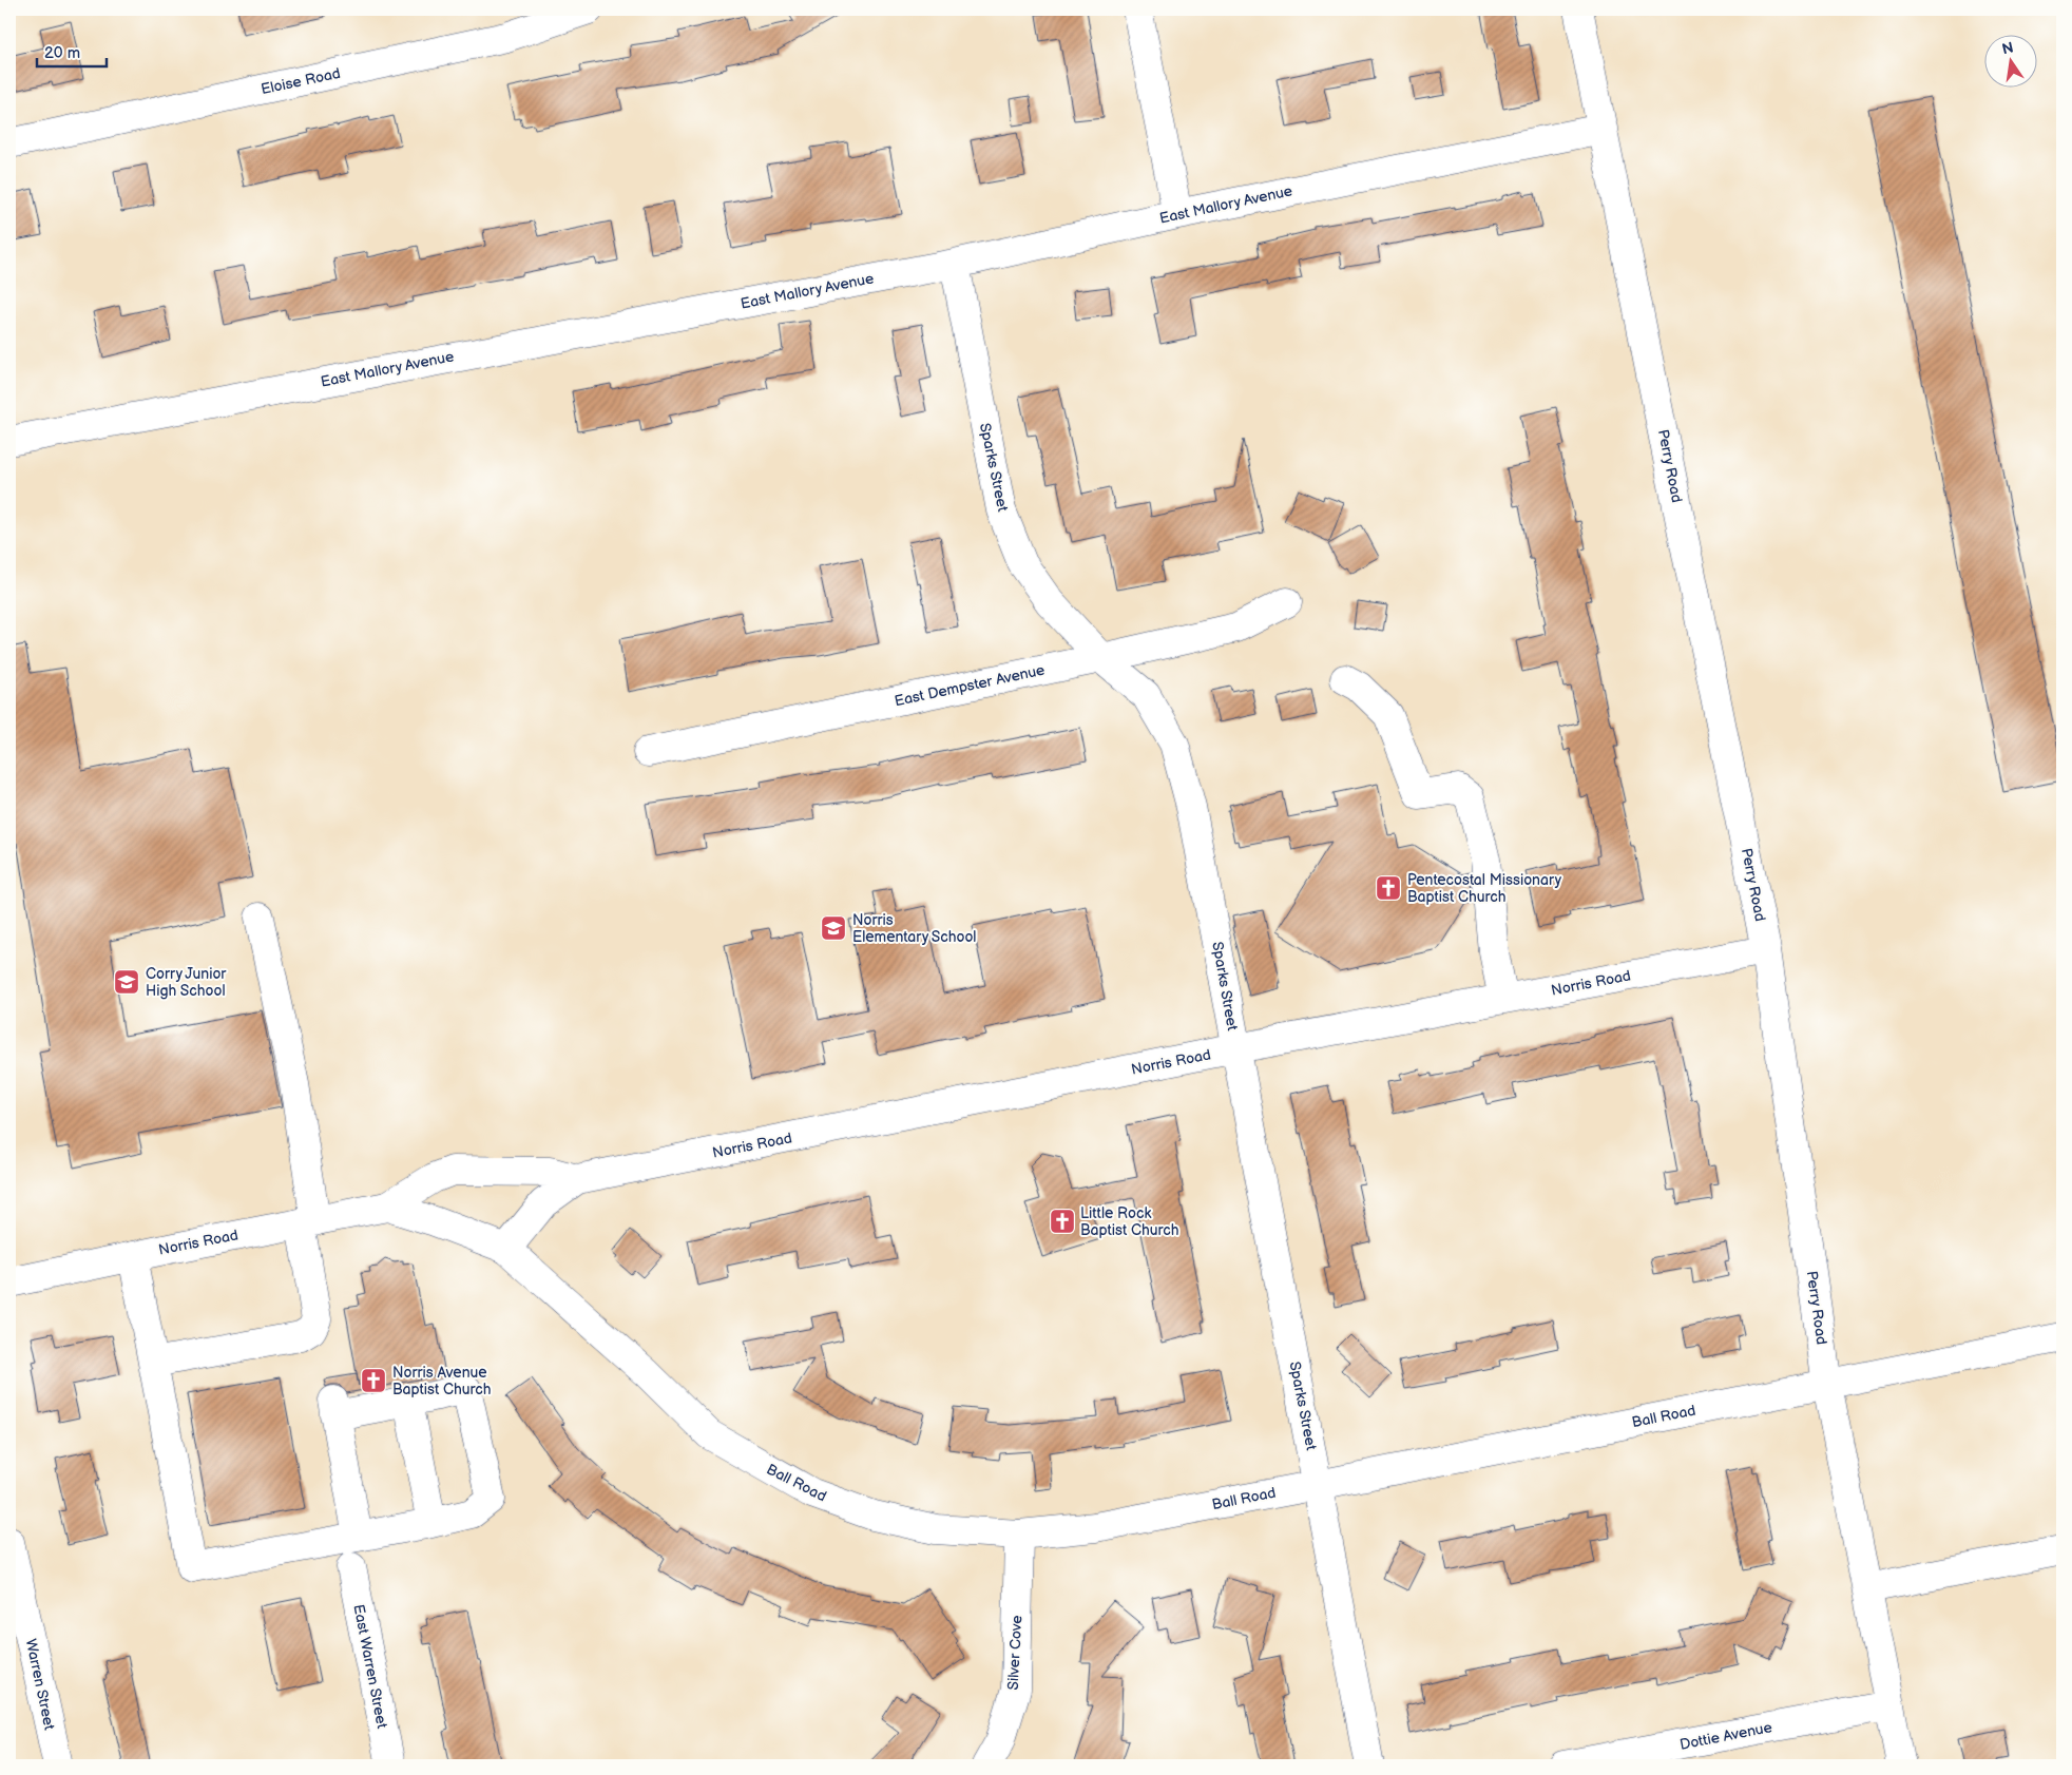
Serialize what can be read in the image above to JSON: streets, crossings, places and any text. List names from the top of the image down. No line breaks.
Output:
{"streets":{"street":["Eloise Road","East Mallory Avenue","Perry Road","Sparks Street","East Dempster Avenue","Norris Road","Ball Road","Silver Cove","East Warren Street","Warren Street","Dottie Avenue"]},"crossings":[["East Mallory Avenue","Perry Road"],["East Mallory Avenue","Sparks Street"],["Perry Road","Norris Road"],["Perry Road","Ball Road"],["Perry Road","Dottie Avenue"],["Sparks Street","East Dempster Avenue"],["Sparks Street","Norris Road"],["Sparks Street","Ball Road"],["Norris Road","Ball Road"],["Ball Road","Silver Cove"]],"places":{"church":["Pentecostal Missionary Baptist Church","Little Rock Baptist Church","Norris Avenue Baptist Church"],"school or university":["Norris Elementary School","Corry Junior High School"]},"scale_bar":"20 m","north":"top"}
